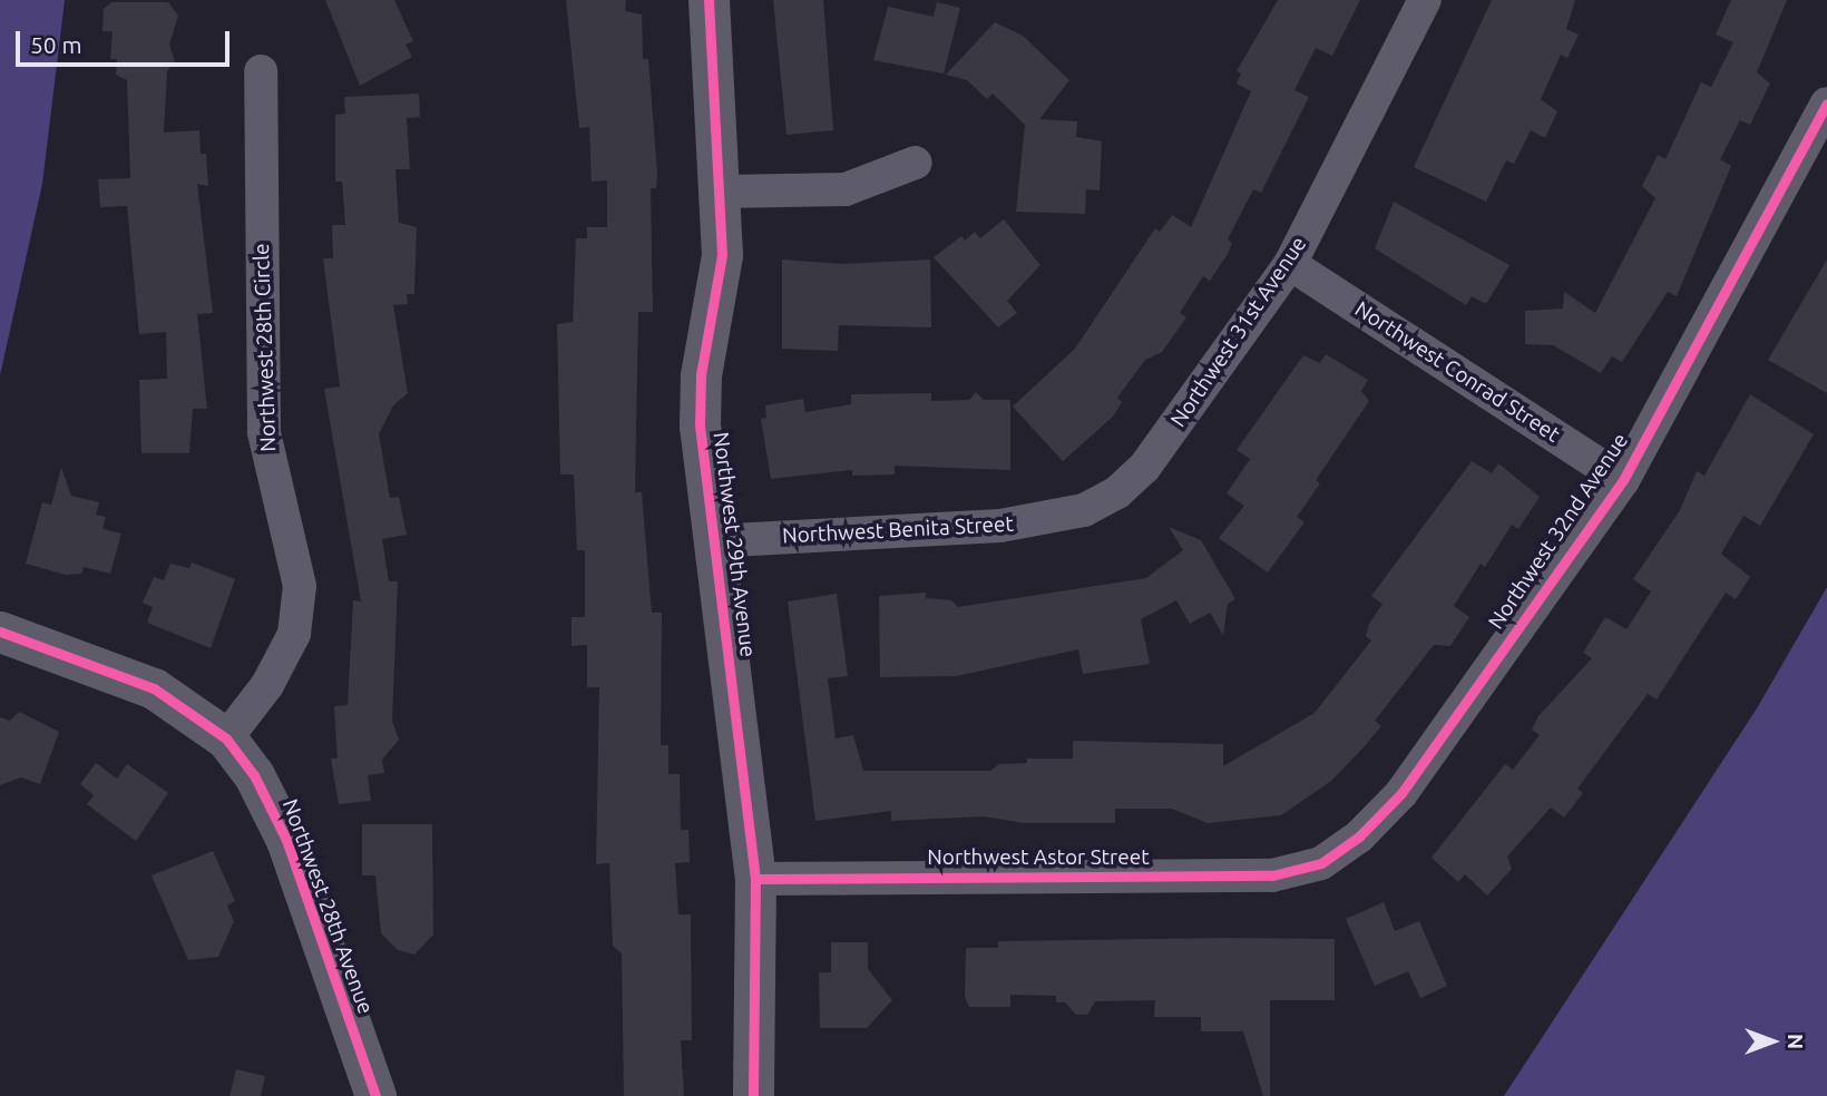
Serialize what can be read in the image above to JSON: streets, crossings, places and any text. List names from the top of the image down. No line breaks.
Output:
{"streets":{"street":["Northwest 31st Avenue","Northwest 28th Circle","Northwest Conrad Street","Northwest Benita Street","Northwest 32nd Avenue","Northwest 29th Avenue","Northwest Astor Street","Northwest 28th Avenue"]},"crossings":[["Northwest 31st Avenue","Northwest Conrad Street"],["Northwest 31st Avenue","Northwest Benita Street"],["Northwest 28th Circle","Northwest 28th Avenue"],["Northwest Conrad Street","Northwest 32nd Avenue"],["Northwest Benita Street","Northwest 29th Avenue"],["Northwest 32nd Avenue","Northwest Astor Street"],["Northwest 29th Avenue","Northwest Astor Street"]],"scale_bar":"50 m","north":"right"}
